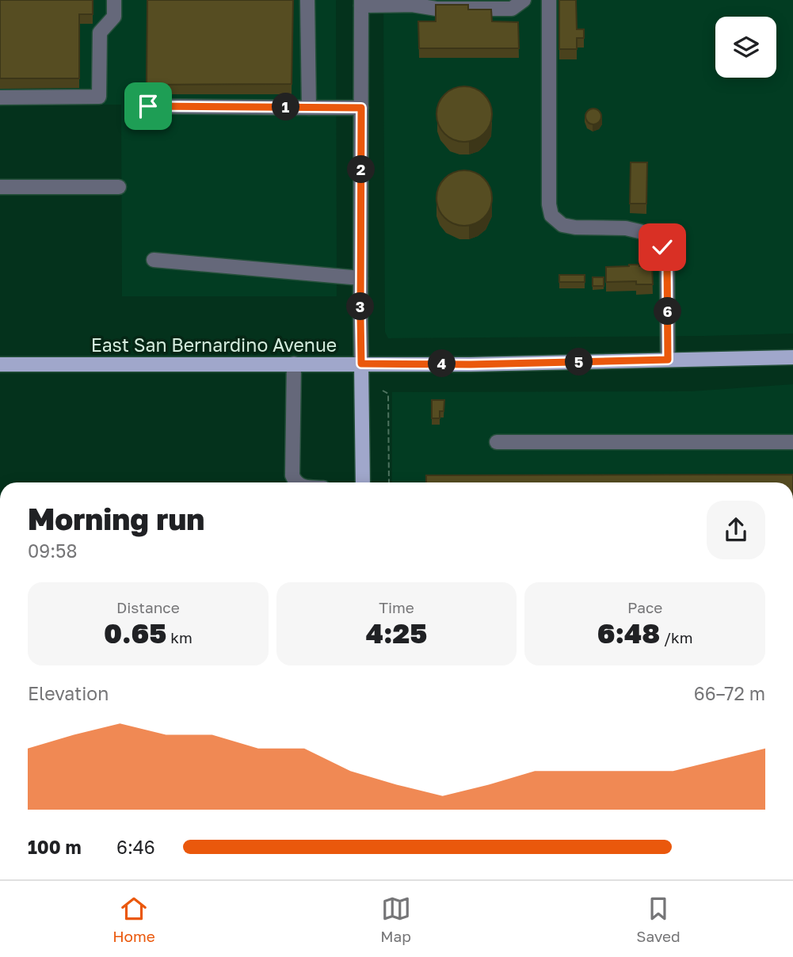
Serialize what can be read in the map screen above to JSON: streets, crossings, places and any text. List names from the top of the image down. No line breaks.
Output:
{"streets":{"main road":["East San Bernardino Avenue"]},"page":{"pins":["1","2","3","6","5","4"],"heading":["Morning run","09:58"],"stats":[["Distance","0.65 km"],["Time","4:25"],["Pace","6:48 /km"]],"chart":["Elevation","66–72 m"],"list":[{"name":"100 m","note":"6:46"}],"tabs":["Home","Map","Saved"]}}
